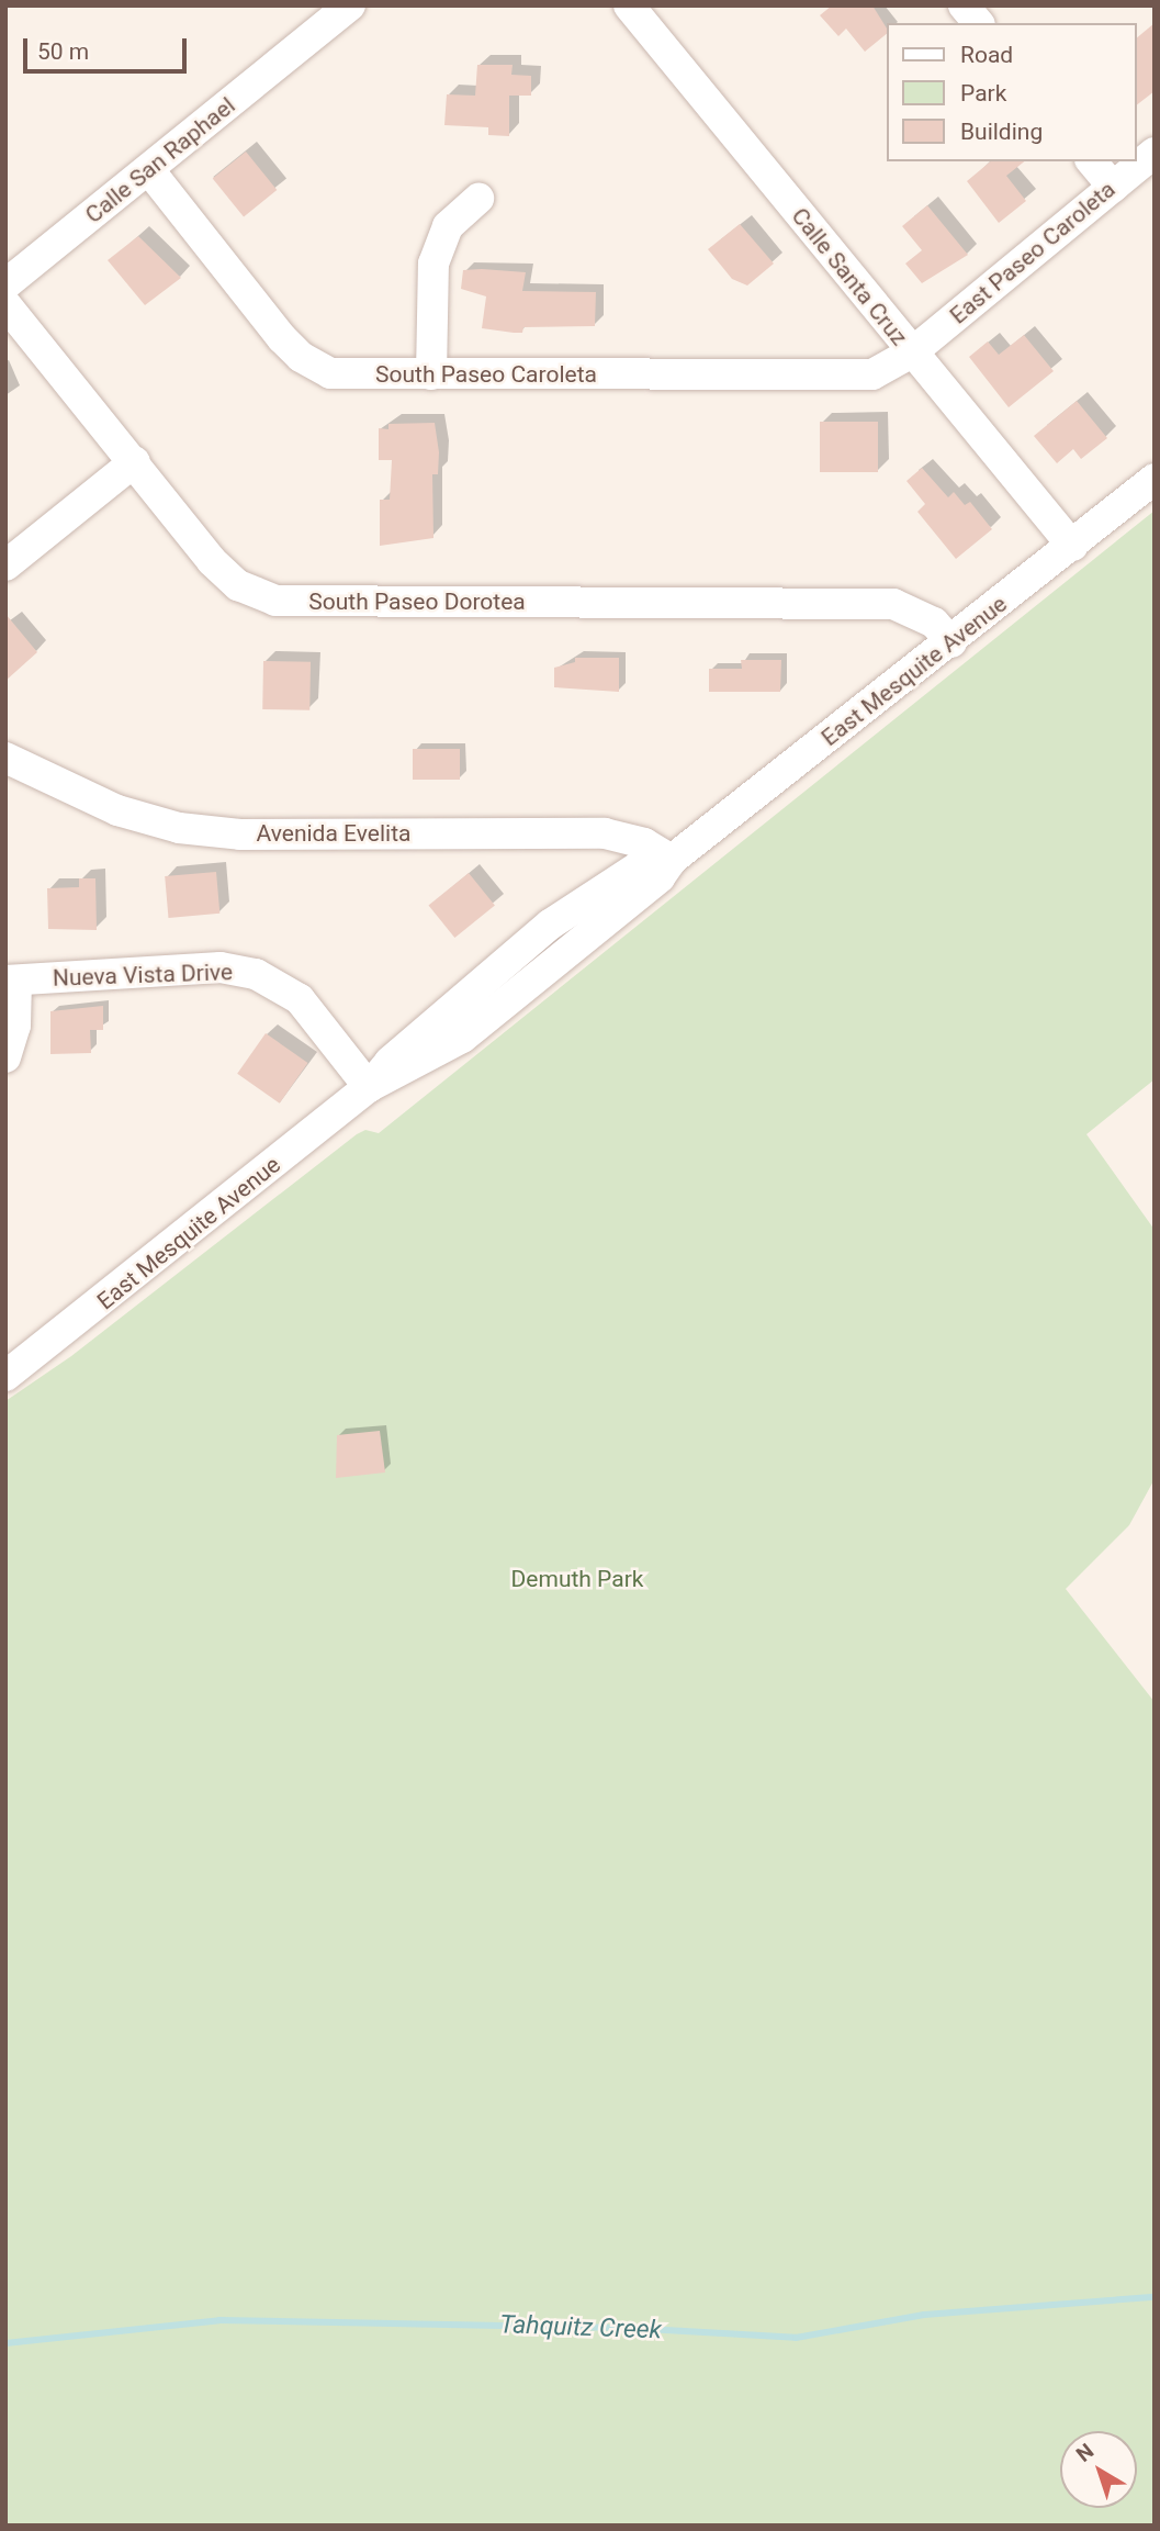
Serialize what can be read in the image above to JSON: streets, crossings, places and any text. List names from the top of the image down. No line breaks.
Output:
{"streets":{"street":["Calle San Raphael","East Paseo Caroleta","Calle Santa Cruz","South Paseo Caroleta","South Paseo Dorotea","East Mesquite Avenue","Avenida Evelita","Nueva Vista Drive"]},"crossings":[["Calle San Raphael","South Paseo Caroleta"],["East Paseo Caroleta","Calle Santa Cruz"],["East Paseo Caroleta","South Paseo Caroleta"],["Calle Santa Cruz","South Paseo Caroleta"],["Calle Santa Cruz","East Mesquite Avenue"],["South Paseo Dorotea","East Mesquite Avenue"],["East Mesquite Avenue","Avenida Evelita"],["East Mesquite Avenue","Nueva Vista Drive"]],"water":["Tahquitz Creek"],"parks":["Demuth Park"],"legend":["Road","Park","Building"],"scale_bar":"50 m","north":"top left"}
